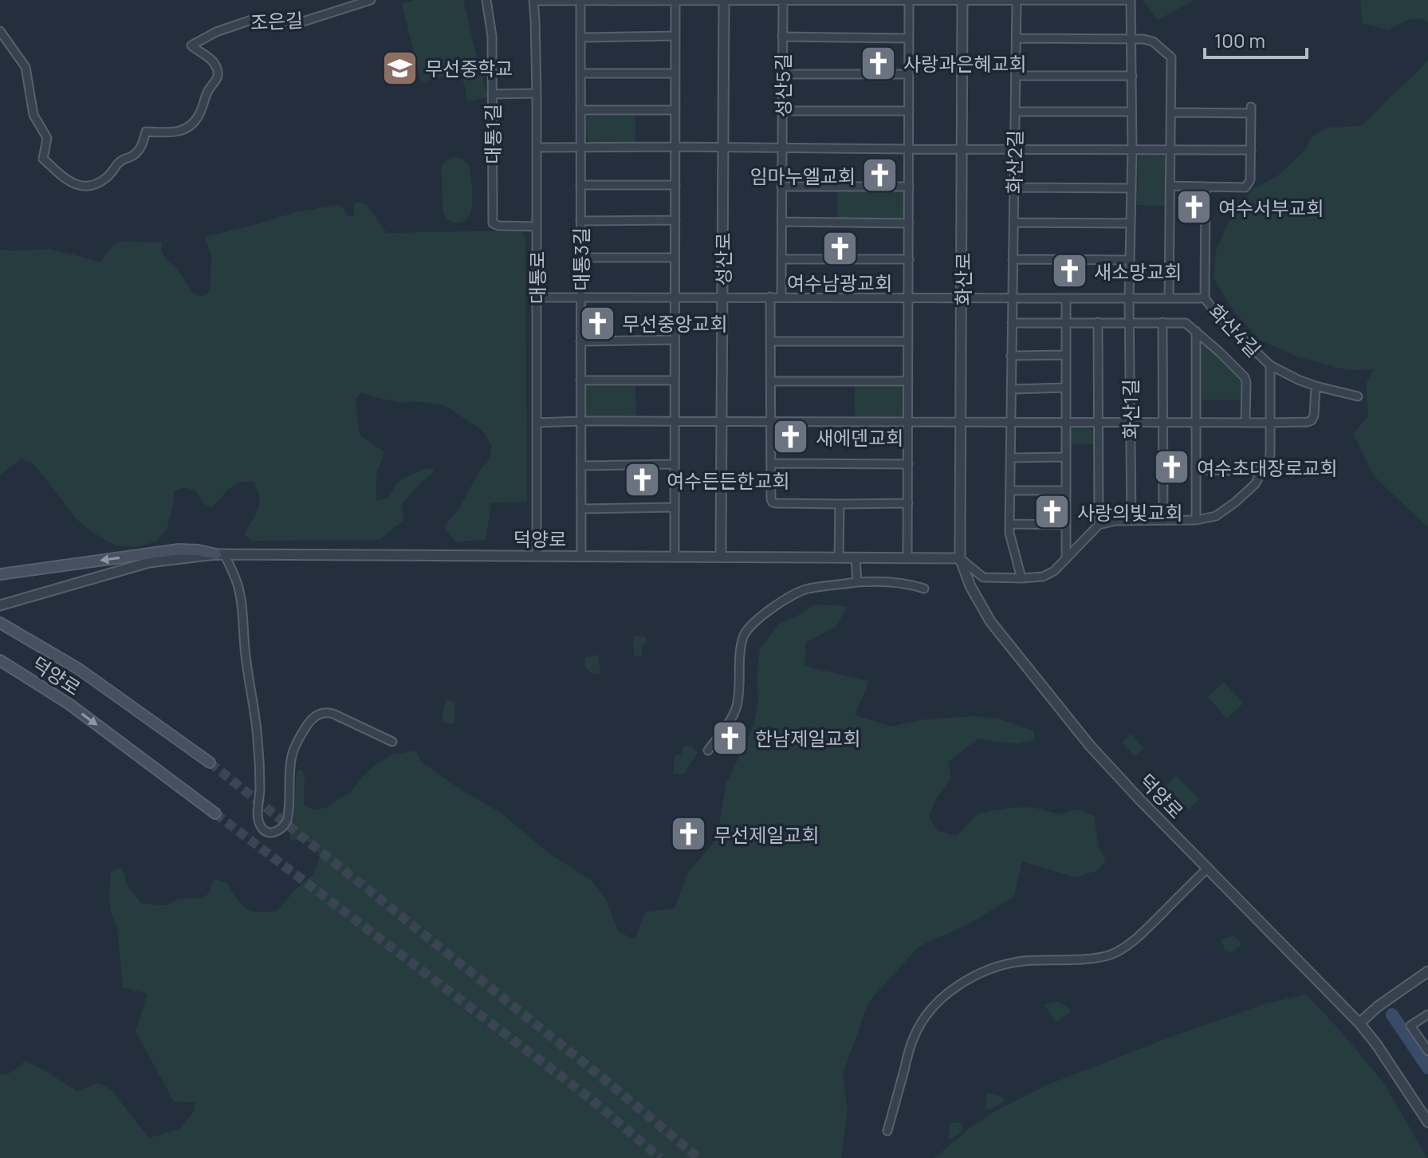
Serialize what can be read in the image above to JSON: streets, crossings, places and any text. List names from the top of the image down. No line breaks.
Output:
{"streets":{"main road":["덕양로"],"street":["조은길","성산5길","대통1길","화산2길","대통3길","성산로","대통로","화산로","화산4길","화산1길"]},"crossings":[["대통1길","대통로"],["화산2길","화산1길"],["대통3길","덕양로"],["성산로","덕양로"],["대통로","덕양로"],["화산로","화산1길"],["화산로","덕양로"],["화산4길","화산1길"]],"places":{"church":["사랑과은혜교회","임마누엘교회","여수서부교회","여수남광교회","새소망교회","무선중앙교회","새에덴교회","여수초대장로교회","여수든든한교회","사랑의빛교회","한남제일교회","무선제일교회"],"school or university":["무선중학교"]},"scale_bar":"100 m"}
